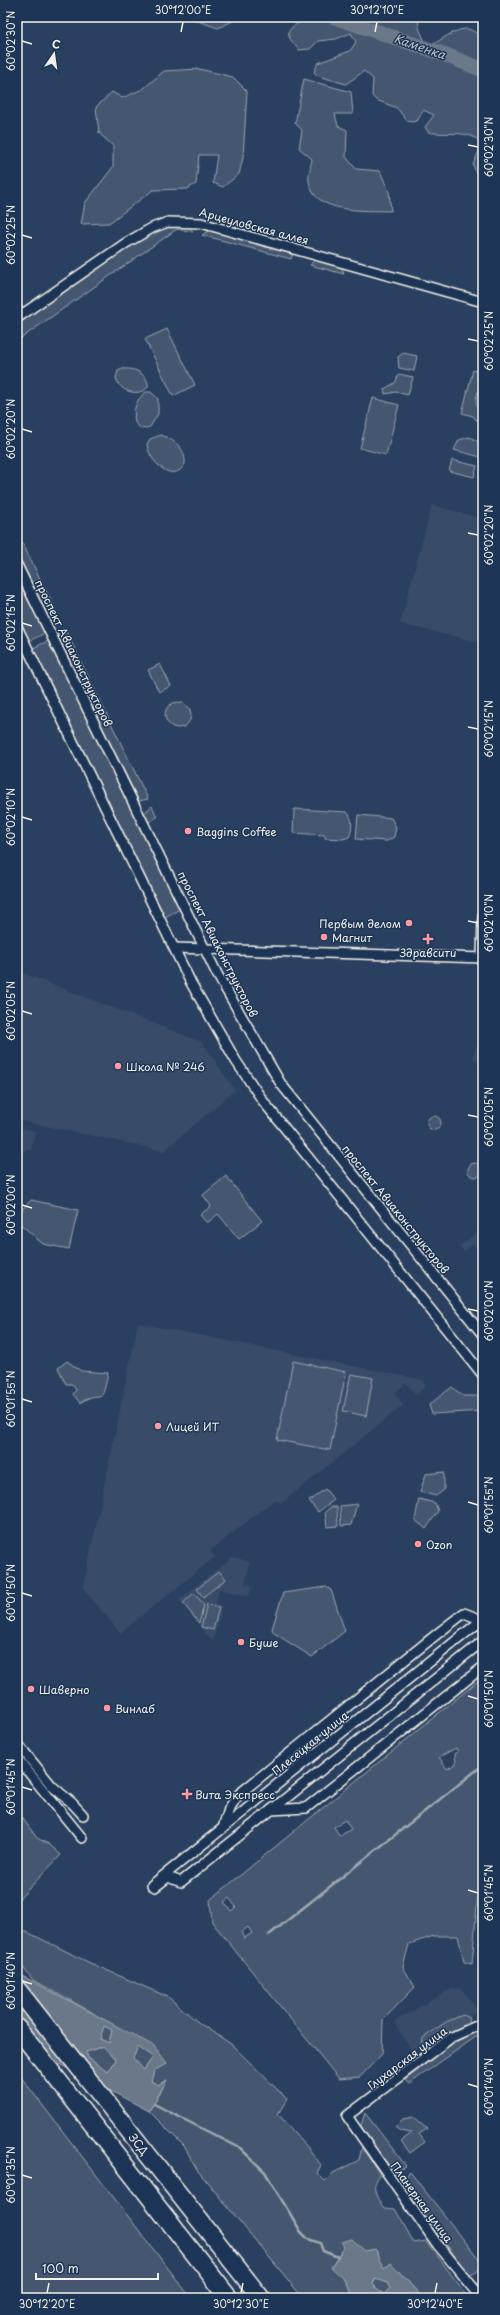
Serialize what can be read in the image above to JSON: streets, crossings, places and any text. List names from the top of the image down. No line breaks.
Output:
{"streets":{"highway":["ЗСД"],"street":["Арцеуловская аллея","проспект Авиаконструкторов","Плесецкая улица","Глухарская улица","Планерная улица"]},"crossings":[["Глухарская улица","Планерная улица"]],"water":["Каменка"],"places":{"other":["Baggins Coffee","Первым делом","Магнит","Школа № 246","Лицей ИТ","Ozon","Буше","Шаверно","Винлаб"],"health":["Здравсити","Вита Экспресс"]},"scale_bar":"100 m","north":"top","coordinates":["30°12'00\"E","30°12'10\"E","60°02'30\"N","60°02'25\"N","60°02'20\"N","60°02'15\"N","60°02'10\"N","60°02'05\"N","60°02'00\"N","60°01'55\"N","60°01'50\"N","60°01'45\"N","60°01'40\"N","60°01'35\"N","30°12'20\"E","30°12'30\"E","30°12'40\"E"]}
